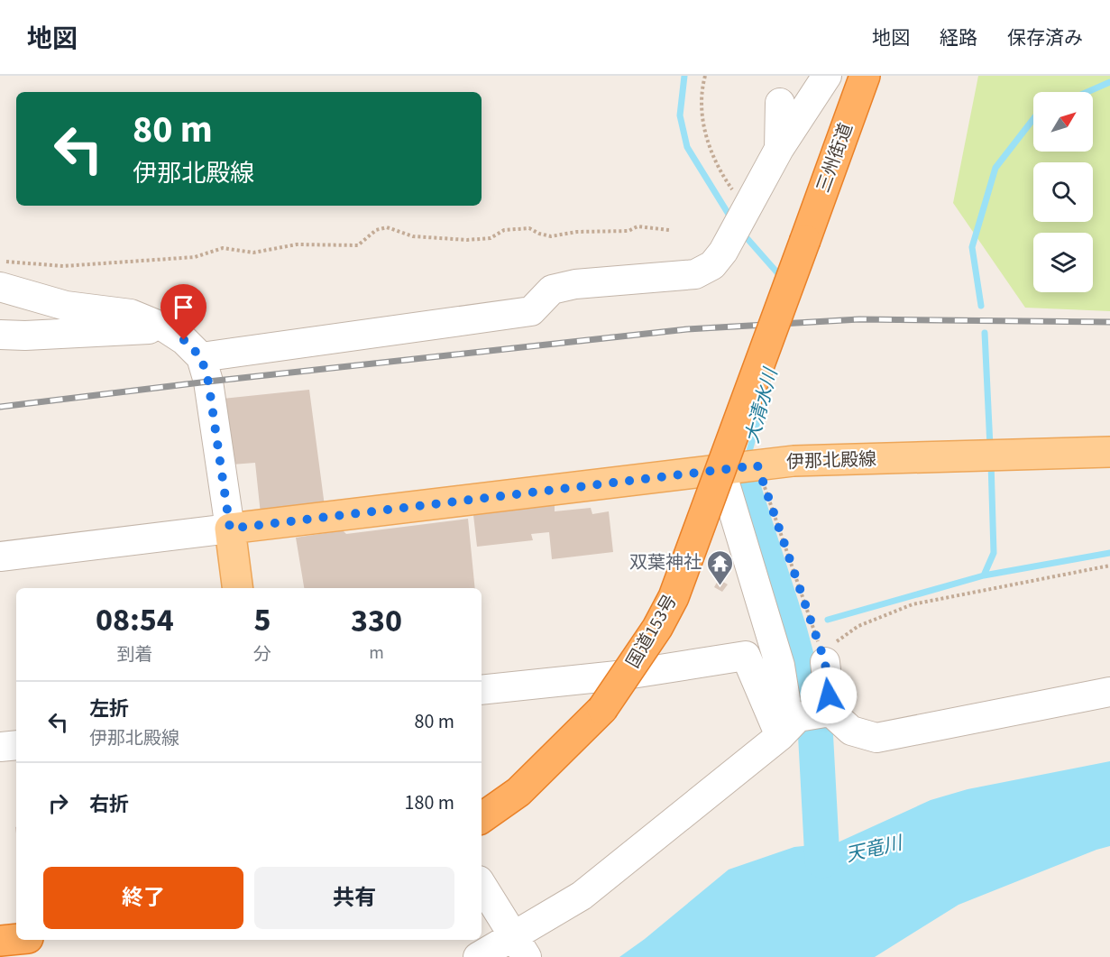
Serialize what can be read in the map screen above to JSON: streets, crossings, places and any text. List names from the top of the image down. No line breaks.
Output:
{"streets":{"highway":["三州街道","国道153号"],"main road":["伊那北殿線"]},"crossings":[["三州街道","国道153号"]],"water":["大清水川","天竜川"],"places":{"temple":["双葉神社"]},"north":"top right","page":{"header":"地図","nav":["地図","経路","保存済み"],"turn":["80 m","伊那北殿線"],"eta":["08:54","到着","5","分","330","m"],"list":[{"name":"左折","note":"伊那北殿線","value":"80 m"},{"name":"右折","value":"180 m"}],"buttons":["終了","共有"]}}
